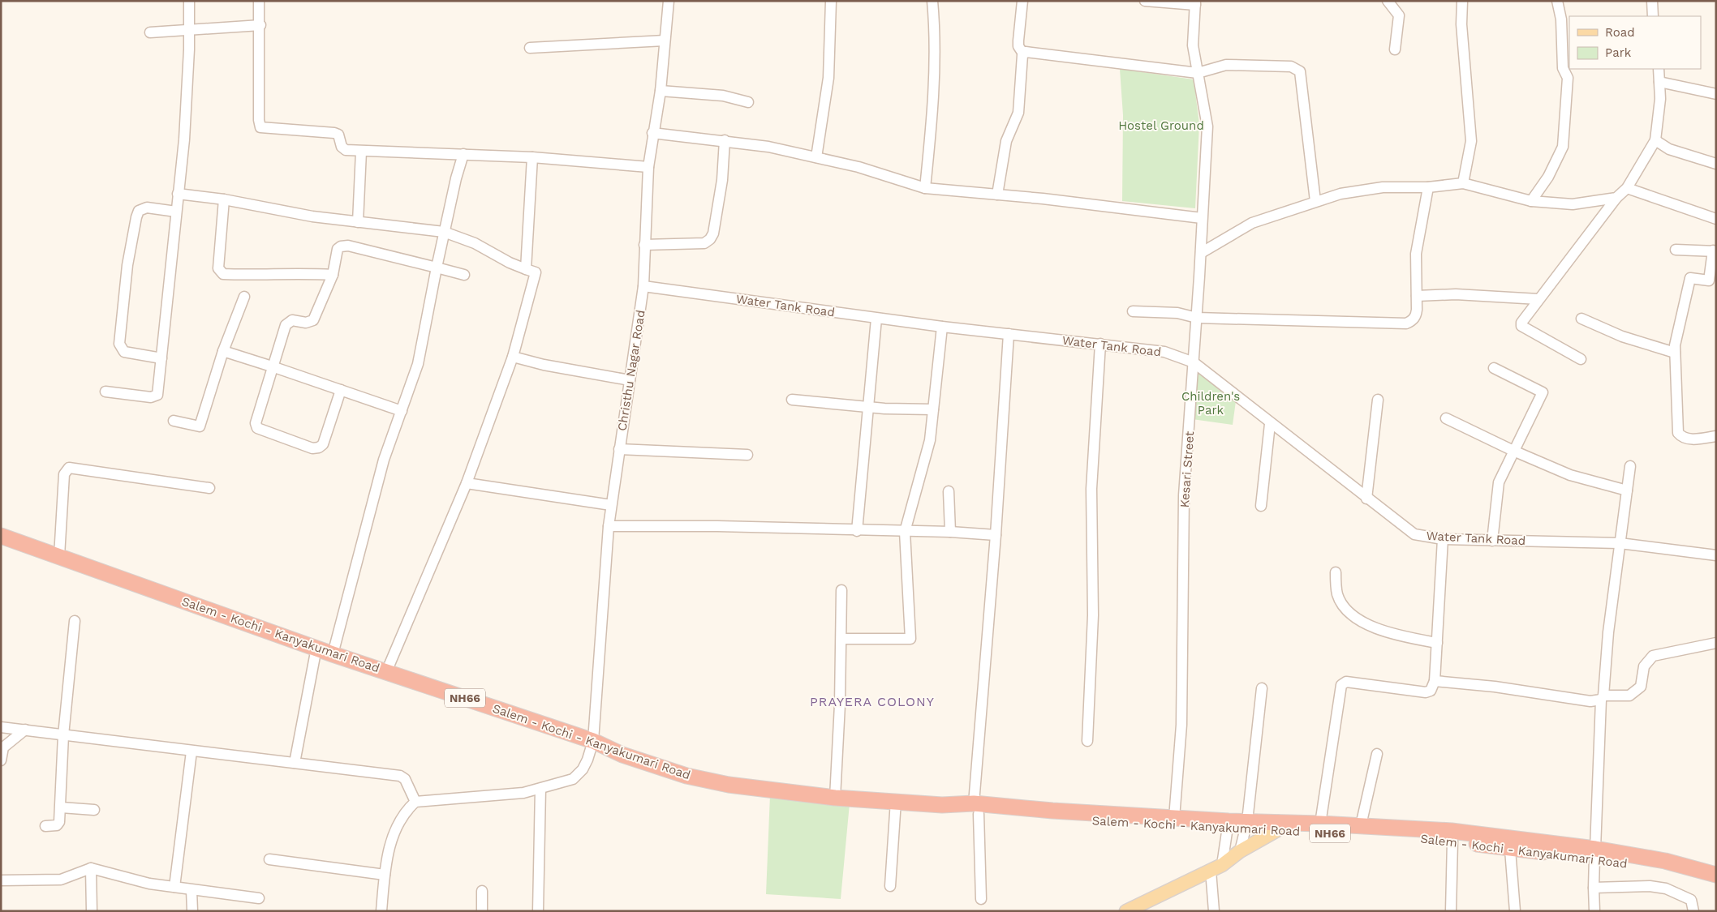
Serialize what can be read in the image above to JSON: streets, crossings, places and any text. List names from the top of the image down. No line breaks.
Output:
{"streets":{"highway":["Salem - Kochi - Kanyakumari Road","NH66"],"street":["Water Tank Road","Christhu Nagar Road","Kesari Street"]},"crossings":[["Water Tank Road","Christhu Nagar Road"],["Water Tank Road","Kesari Street"],["Christhu Nagar Road","Salem - Kochi - Kanyakumari Road"],["Kesari Street","Salem - Kochi - Kanyakumari Road"]],"districts":["PRAYERA COLONY"],"parks":["Hostel Ground","Children's Park"],"legend":["Road","Park"]}
